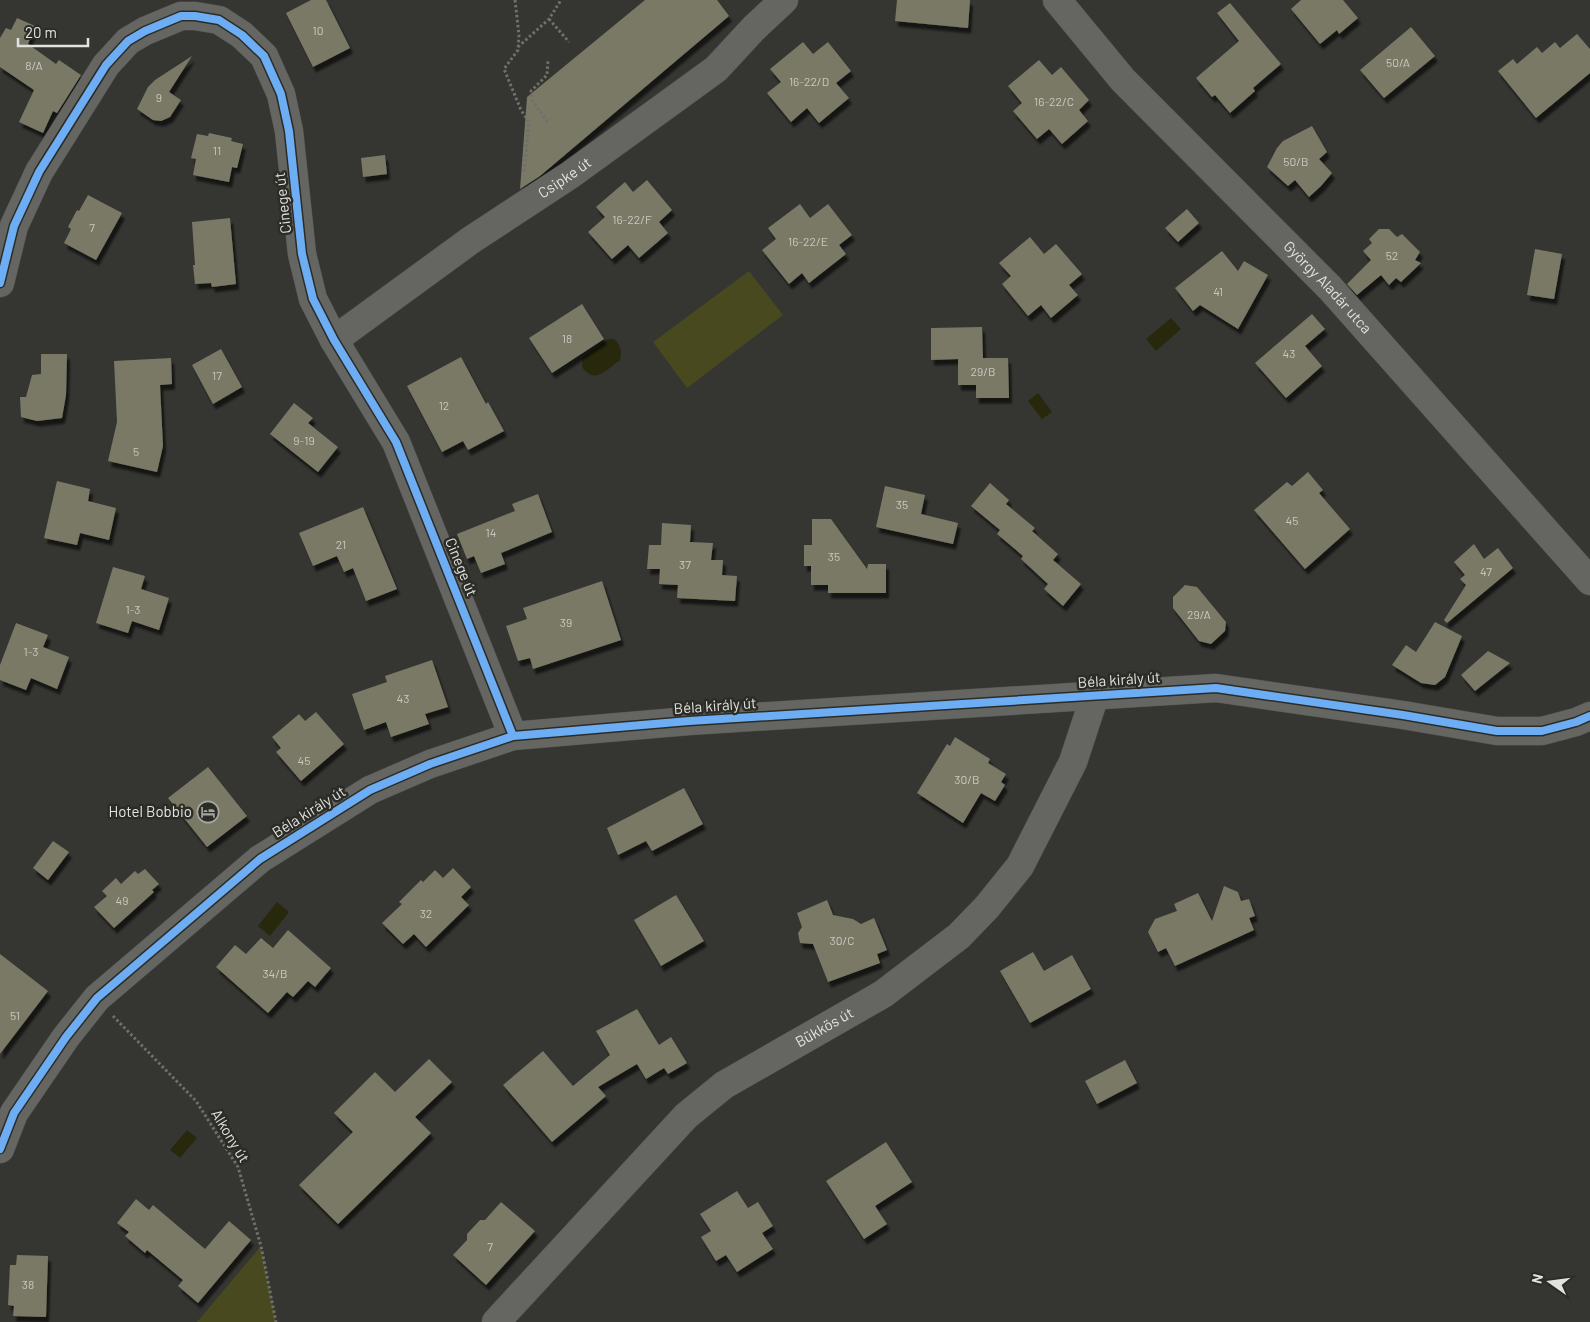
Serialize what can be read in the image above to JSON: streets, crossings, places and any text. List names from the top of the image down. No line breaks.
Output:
{"streets":{"street":["Csipke út","Cinege út","György Aladár utca","Béla király út","Bükkös út"],"path":["Alkony út"]},"crossings":[["Csipke út","Cinege út"],["Cinege út","Béla király út"],["Béla király út","Bükkös út"],["Béla király út","Alkony út"]],"places":{"hotel":["Hotel Bobbio"]},"house_numbers":["10","50/A","8/A","16-22/D","9","16-22/C","11","50/B","16-22/F","7","16-22/E","52","41","18","43","29/B","17","12","9-19","5","35","45","14","21","35","37","47","1-3","29/A","39","1-3","43","45","30/B","49","32","30/C","34/B","51","7","38"],"scale_bar":"20 m","north":"left"}
